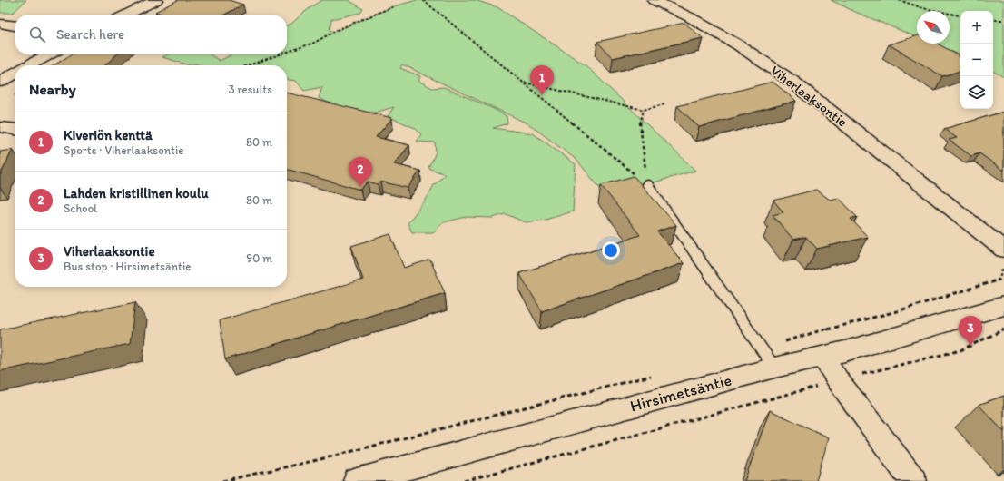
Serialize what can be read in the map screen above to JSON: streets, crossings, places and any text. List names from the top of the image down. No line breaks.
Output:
{"streets":{"street":["Viherlaaksontie","Hirsimetsäntie"]},"north":"top left","page":{"map_buttons":["+","−"],"search":"Search here","pins":["1","2","3"],"heading":["Nearby","3 results"],"list":[{"mark":"1","name":"Kiveriön kenttä","note":"Sports · Viherlaaksontie","value":"80 m"},{"mark":"2","name":"Lahden kristillinen koulu","note":"School","value":"80 m"},{"mark":"3","name":"Viherlaaksontie","note":"Bus stop · Hirsimetsäntie","value":"90 m"}]}}
